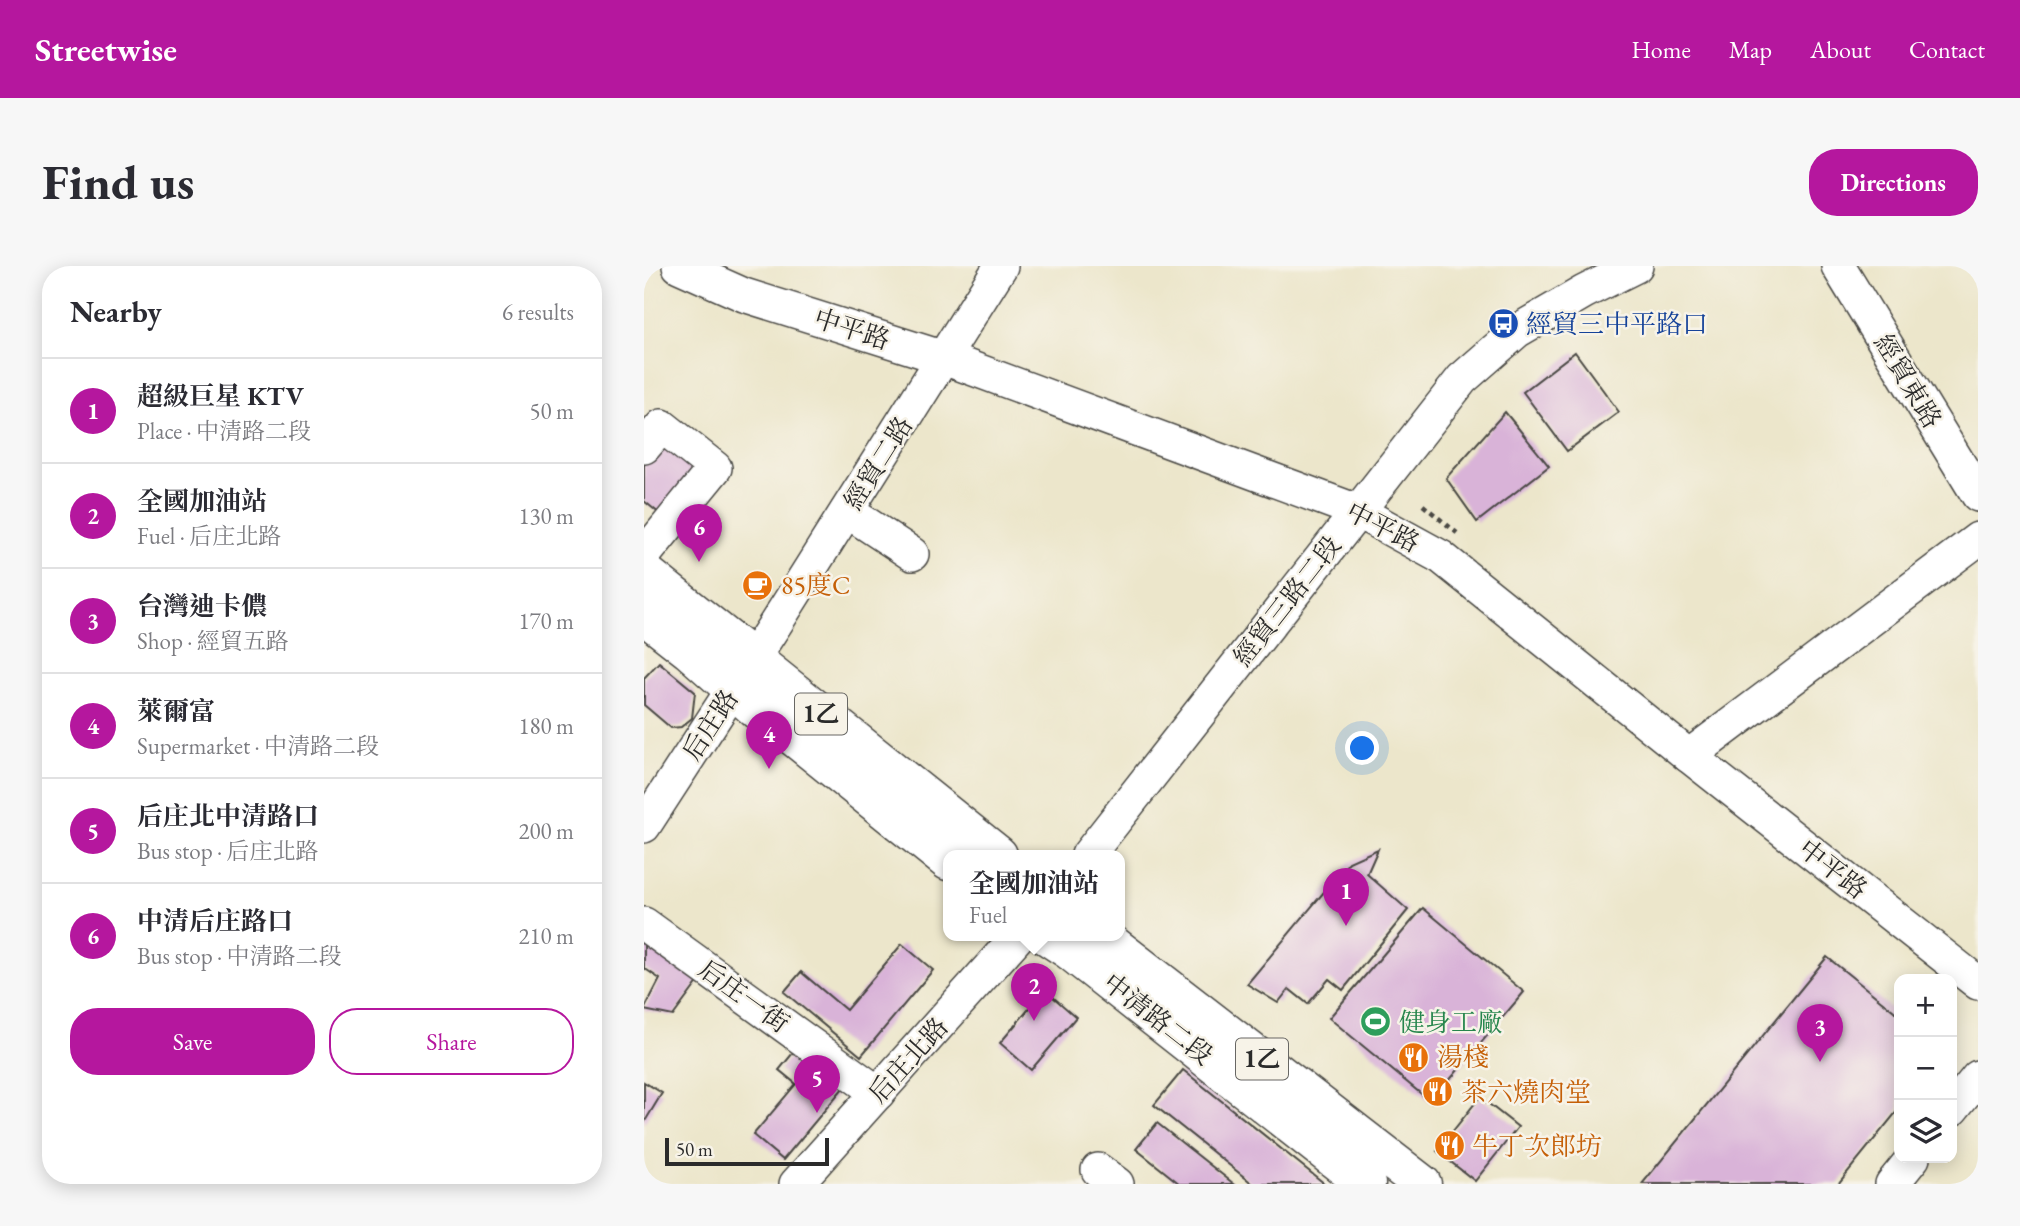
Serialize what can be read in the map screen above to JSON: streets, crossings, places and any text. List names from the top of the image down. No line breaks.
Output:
{"streets":{"main road":["1乙","中清路二段"],"street":["中平路","經貿東路","經貿二路","經貿三路二段","后庄路","后庄一街","后庄北路"]},"crossings":[["中平路","經貿二路"],["中平路","經貿三路二段"],["經貿二路","1乙"],["經貿二路","后庄路"],["1乙","后庄路"],["后庄一街","后庄北路"]],"places":{"bus stop":["經貿三中平路口"],"cafe":["85度C"],"sports":["健身工廠"],"restaurant":["湯棧","茶六燒肉堂","牛丁次郎坊"]},"scale_bar":"50 m","page":{"header":"Streetwise","nav":["Home","Map","About","Contact"],"buttons":["Directions",["Save","Share"]],"title":"Find us","heading":["Nearby","6 results"],"list":[{"mark":"1","name":"超級巨星 KTV","note":"Place · 中清路二段","value":"50 m"},{"mark":"2","name":"全國加油站","note":"Fuel · 后庄北路","value":"130 m"},{"mark":"3","name":"台灣迪卡儂","note":"Shop · 經貿五路","value":"170 m"},{"mark":"4","name":"萊爾富","note":"Supermarket · 中清路二段","value":"180 m"},{"mark":"5","name":"后庄北中清路口","note":"Bus stop · 后庄北路","value":"200 m"},{"mark":"6","name":"中清后庄路口","note":"Bus stop · 中清路二段","value":"210 m"}],"pins":["6","4","1","2","3","5"],"popup":["全國加油站","Fuel"],"map_buttons":["+","−"],"scale":"50 m"}}
